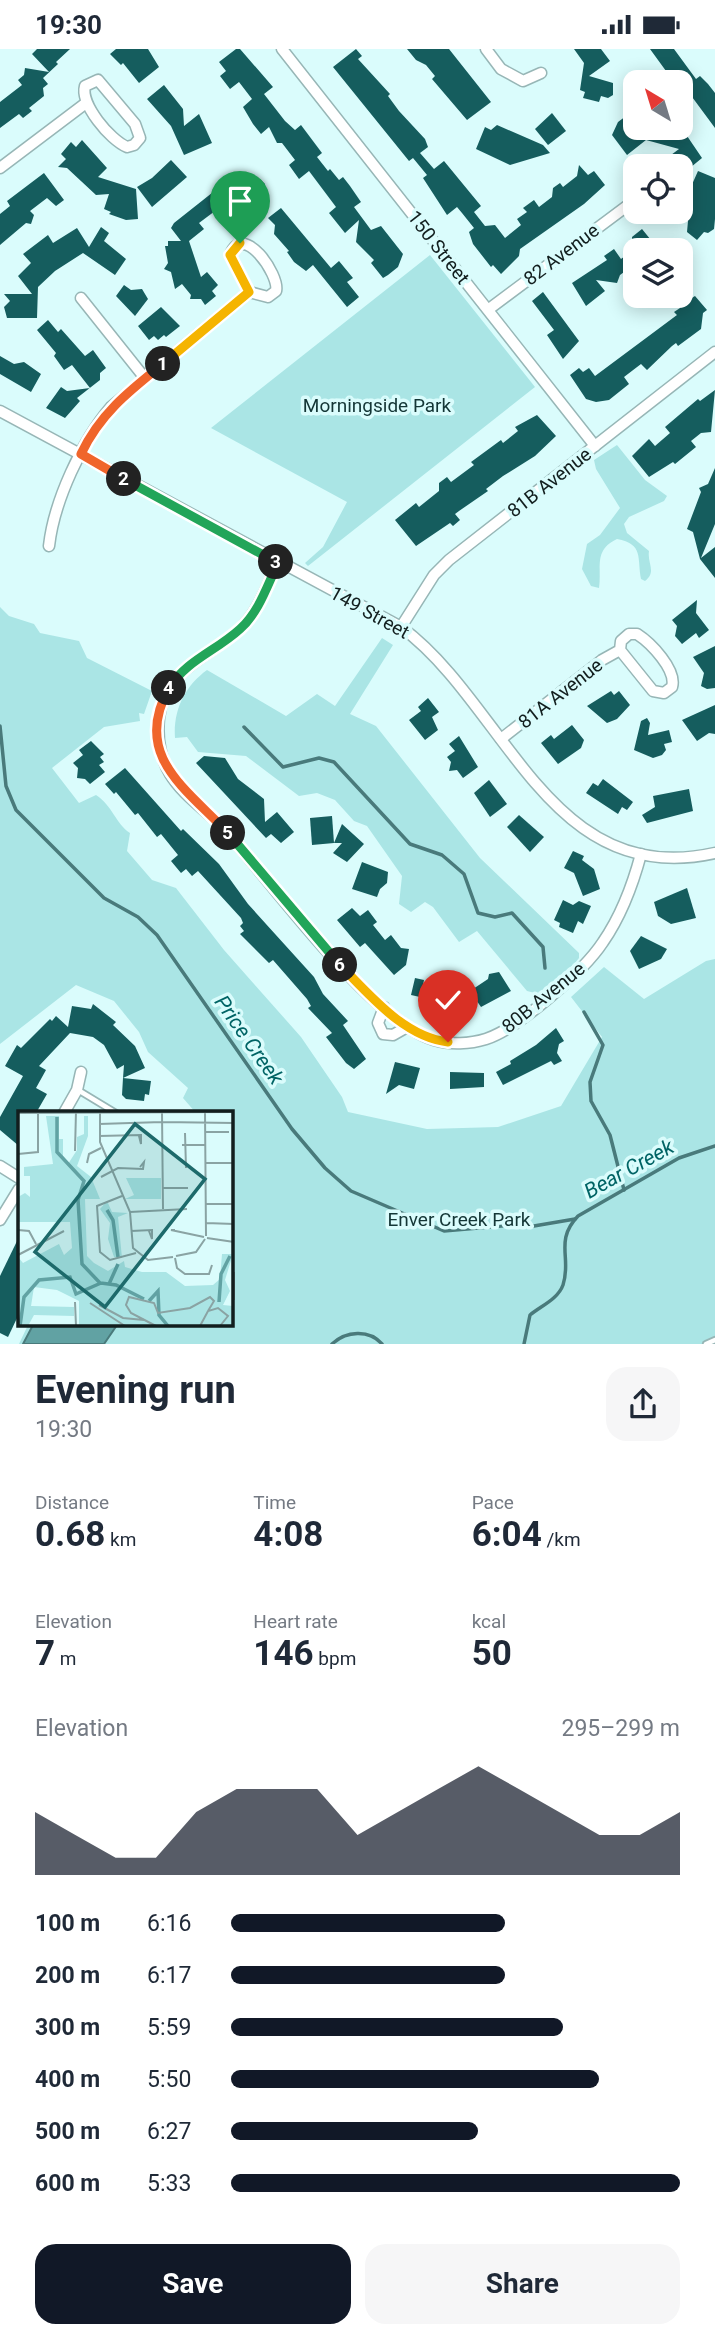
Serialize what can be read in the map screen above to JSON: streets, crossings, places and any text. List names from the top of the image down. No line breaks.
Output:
{"streets":{"street":["150 Street","82 Avenue","81B Avenue","149 Street","81A Avenue","80B Avenue"]},"crossings":[["150 Street","82 Avenue"],["150 Street","81B Avenue"],["81B Avenue","149 Street"],["149 Street","81A Avenue"],["149 Street","80B Avenue"]],"water":["Price Creek","Bear Creek"],"parks":["Morningside Park","Enver Creek Park"],"north":"top left","page":{"status":"19:30","pins":["1","2","3","4","5","6"],"heading":["Evening run","19:30"],"stats":[["Distance","0.68 km"],["Time","4:08"],["Pace","6:04 /km"],["Elevation","7 m"],["Heart rate","146 bpm"],["kcal","50"]],"chart":["Elevation","295–299 m"],"list":[{"name":"100 m","note":"6:16"},{"name":"200 m","note":"6:17"},{"name":"300 m","note":"5:59"},{"name":"400 m","note":"5:50"},{"name":"500 m","note":"6:27"},{"name":"600 m","note":"5:33"}],"buttons":["Save","Share"]}}
